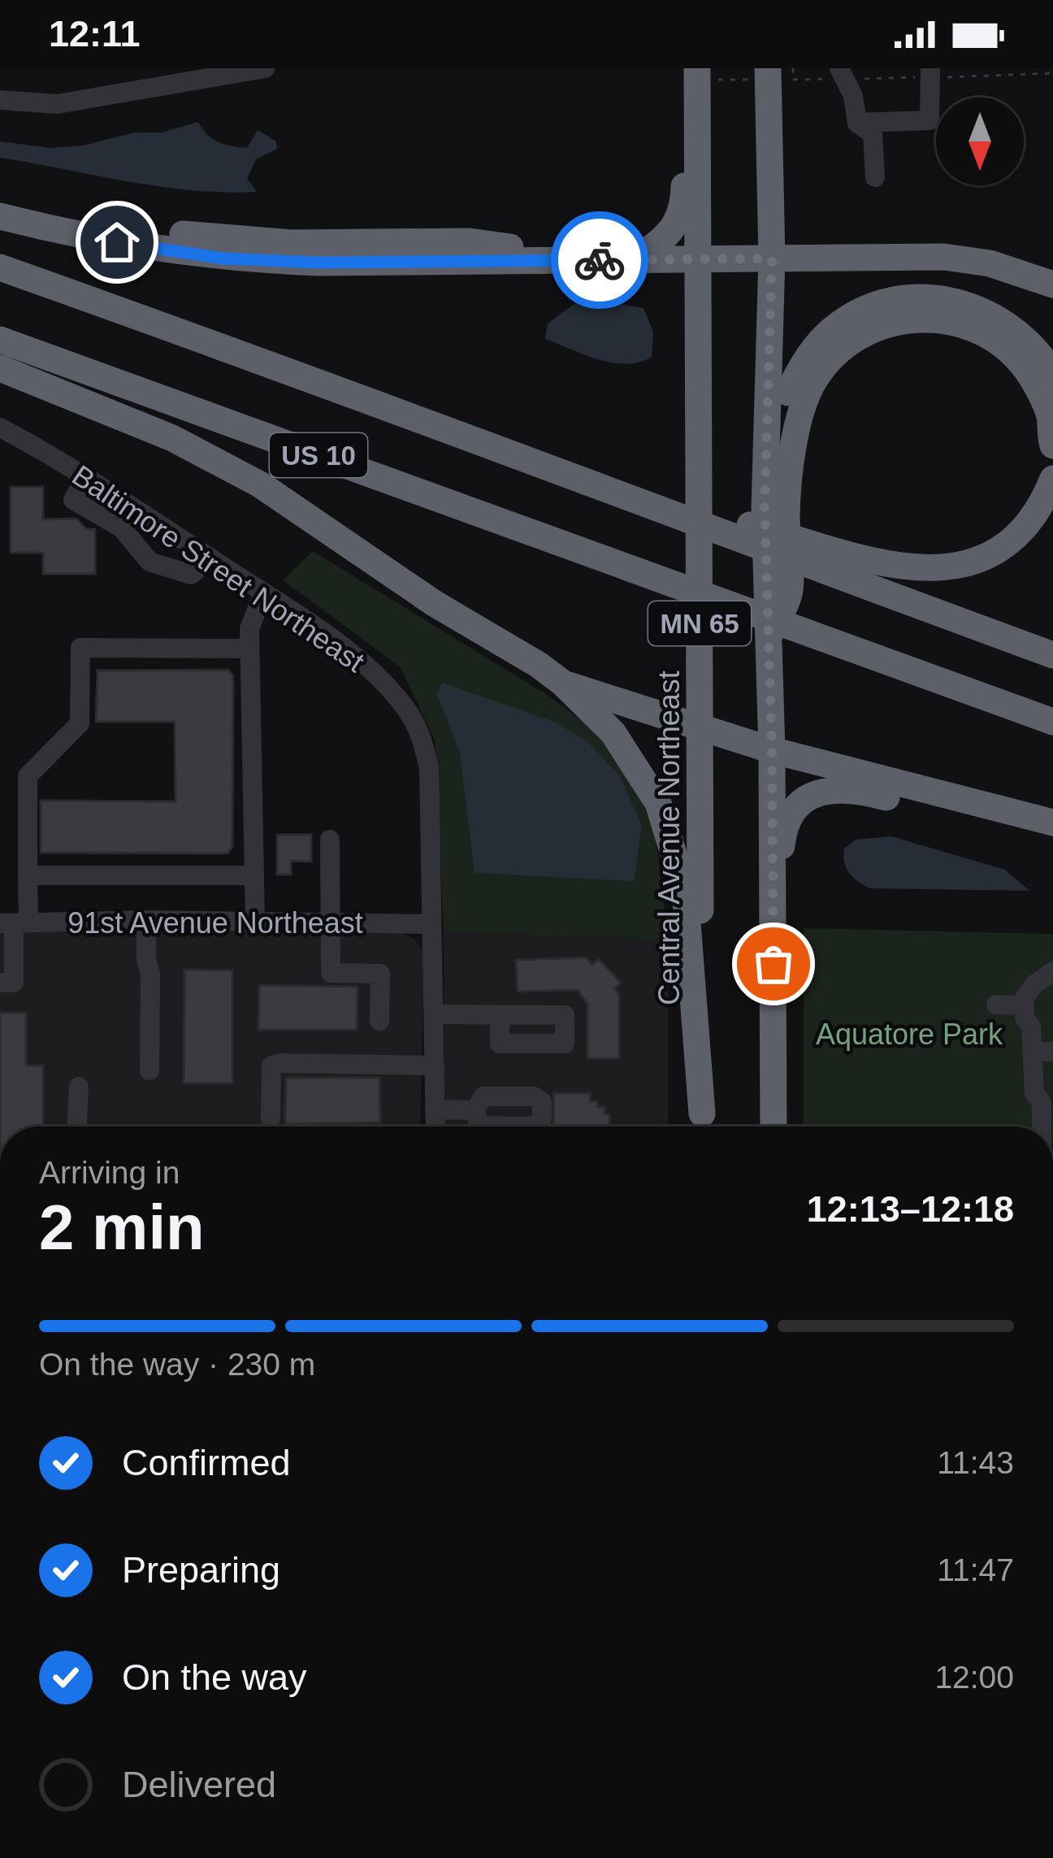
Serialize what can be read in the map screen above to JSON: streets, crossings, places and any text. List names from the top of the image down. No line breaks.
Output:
{"streets":{"highway":["US 10","MN 65","Central Avenue Northeast"],"street":["Baltimore Street Northeast","91st Avenue Northeast"]},"crossings":[["Baltimore Street Northeast","91st Avenue Northeast"]],"parks":["Aquatore Park"],"north":"bottom","page":{"status":"12:11","heading":["2 min","Arriving in","12:13–12:18"],"bar":"On the way · 230 m","list":[["Confirmed","11:43"],["Preparing","11:47"],["On the way","12:00"],"Delivered"]}}
